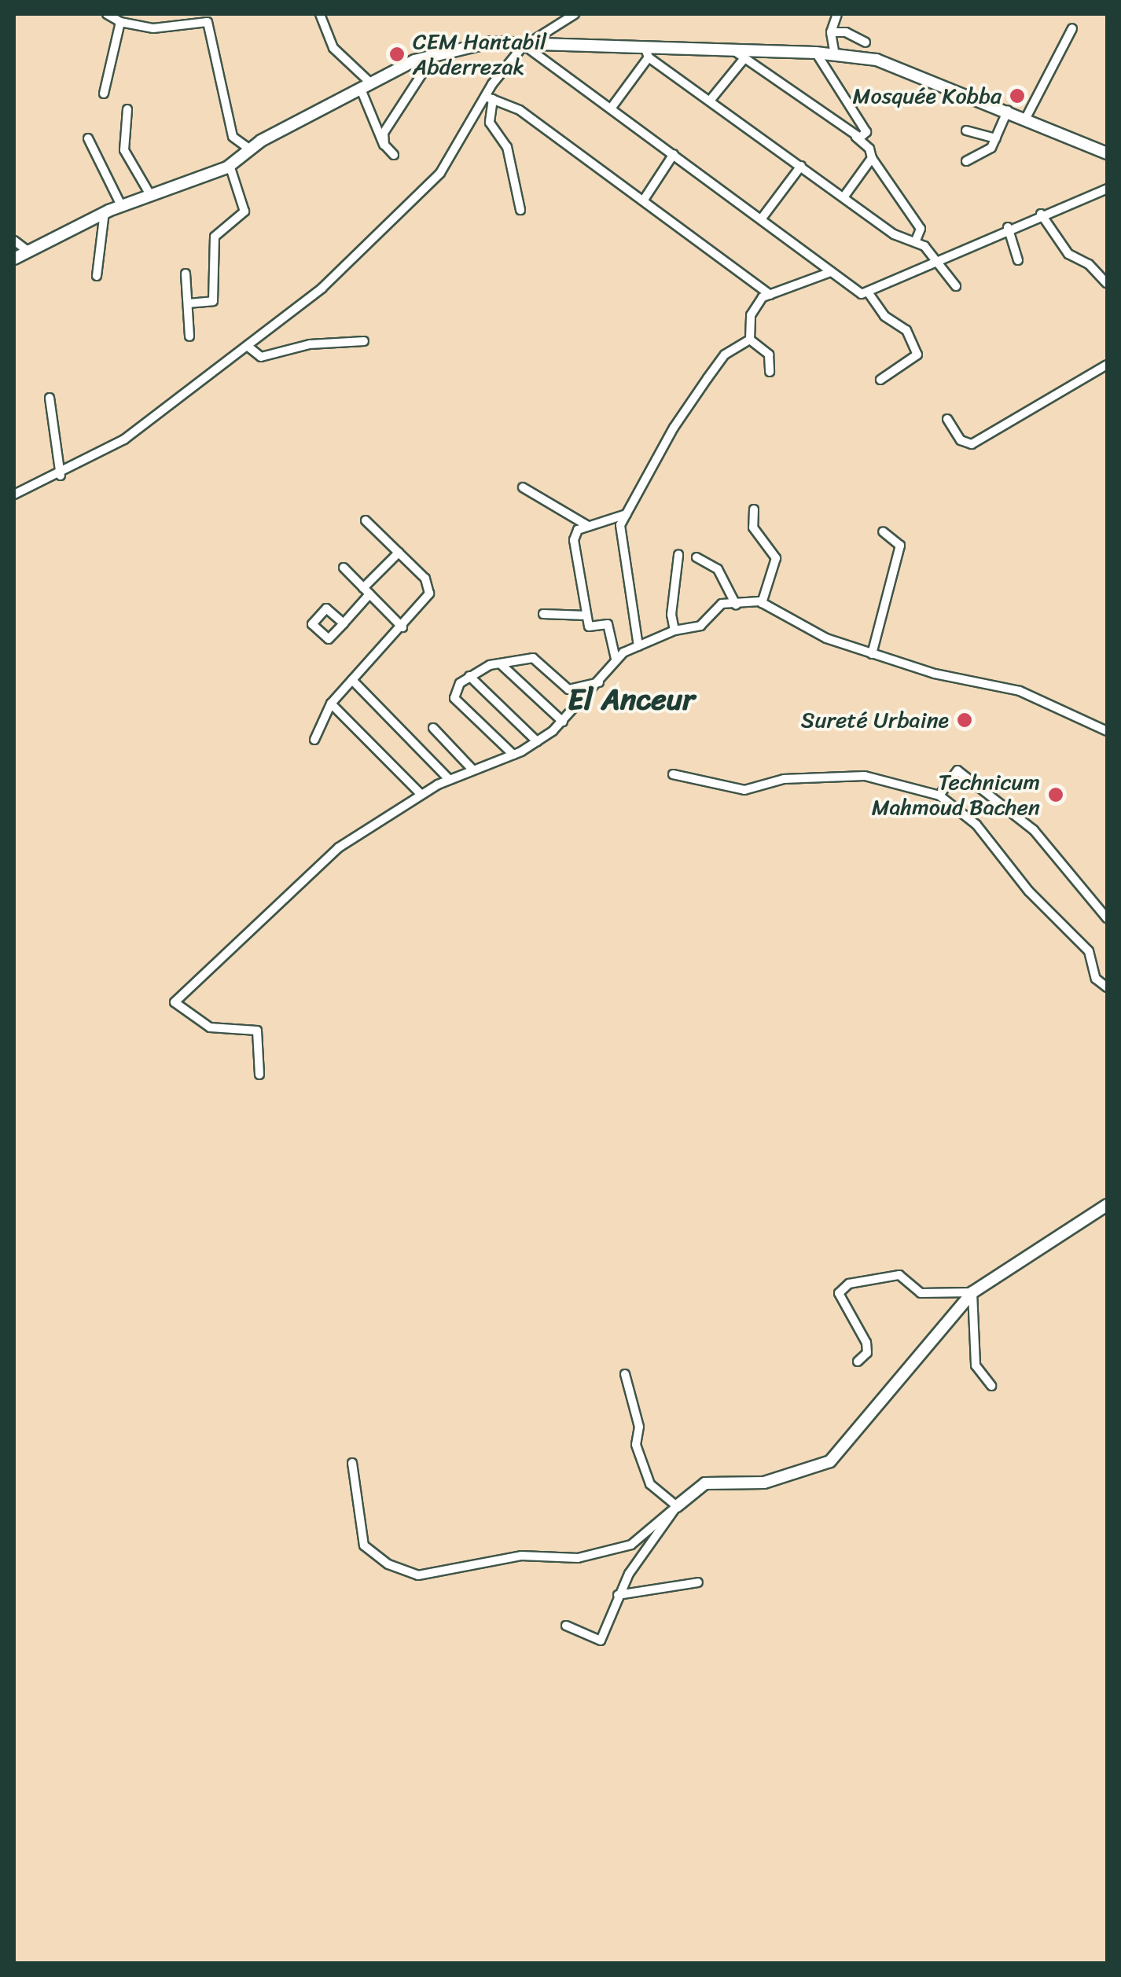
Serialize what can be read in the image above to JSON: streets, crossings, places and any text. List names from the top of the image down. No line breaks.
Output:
{"districts":["El Anceur"],"places":["CEM Hantabil Abderrezak","Mosquée Kobba","Sureté Urbaine","Technicum Mahmoud Bachen"]}
